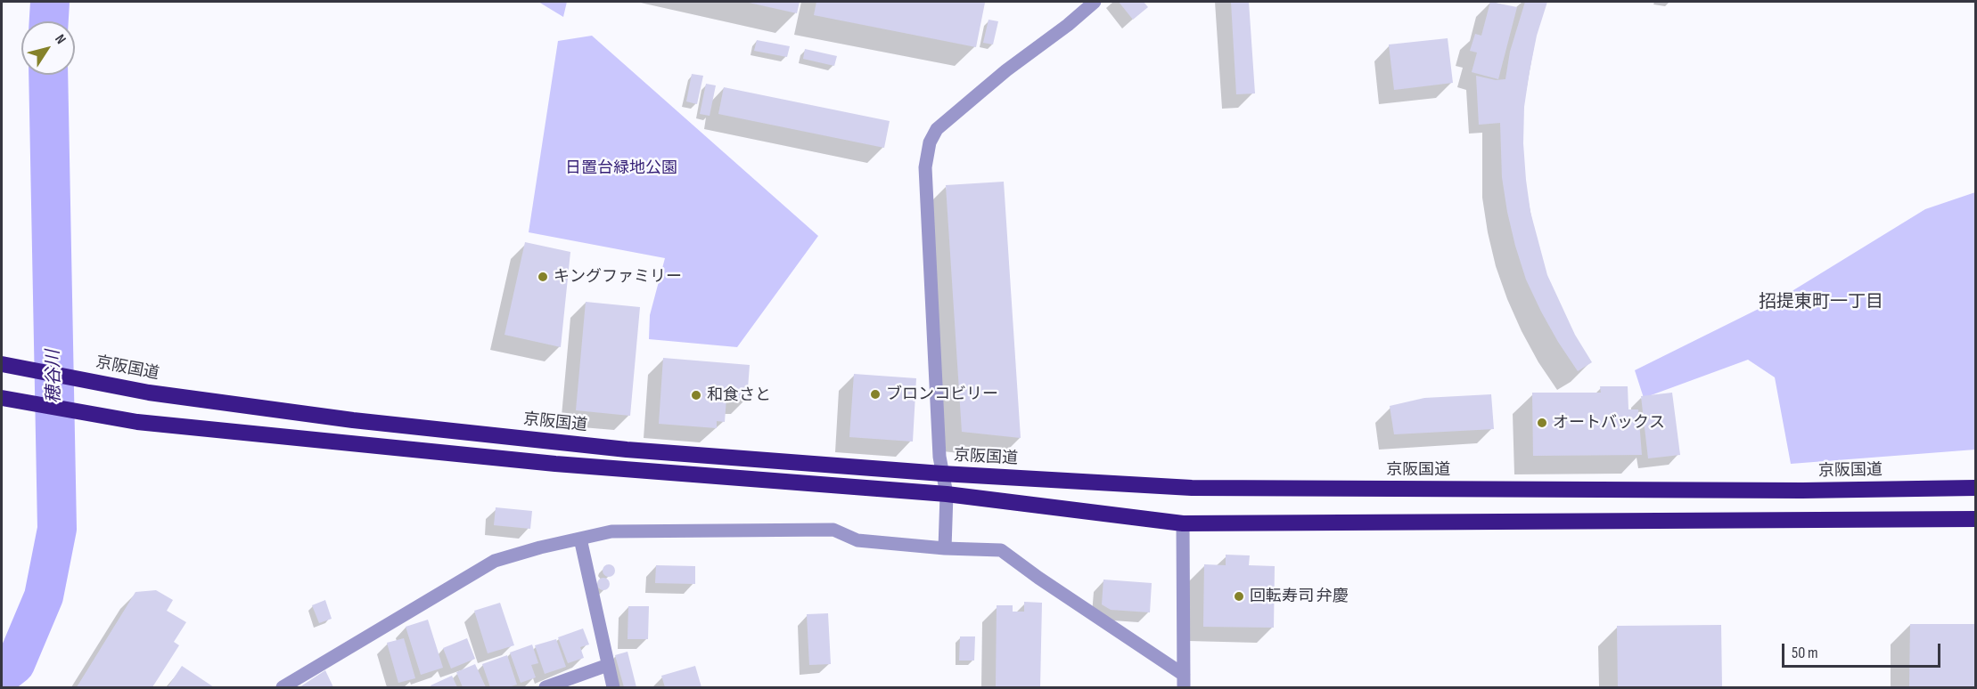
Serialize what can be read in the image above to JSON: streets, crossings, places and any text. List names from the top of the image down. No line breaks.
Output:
{"streets":{"highway":["京阪国道"]},"districts":["招提東町一丁目"],"water":["穂谷川"],"parks":["日置台緑地公園"],"places":["キングファミリー","ブロンコビリー","和食さと","オートバックス","回転寿司 弁慶"],"scale_bar":"50 m","north":"top right"}
